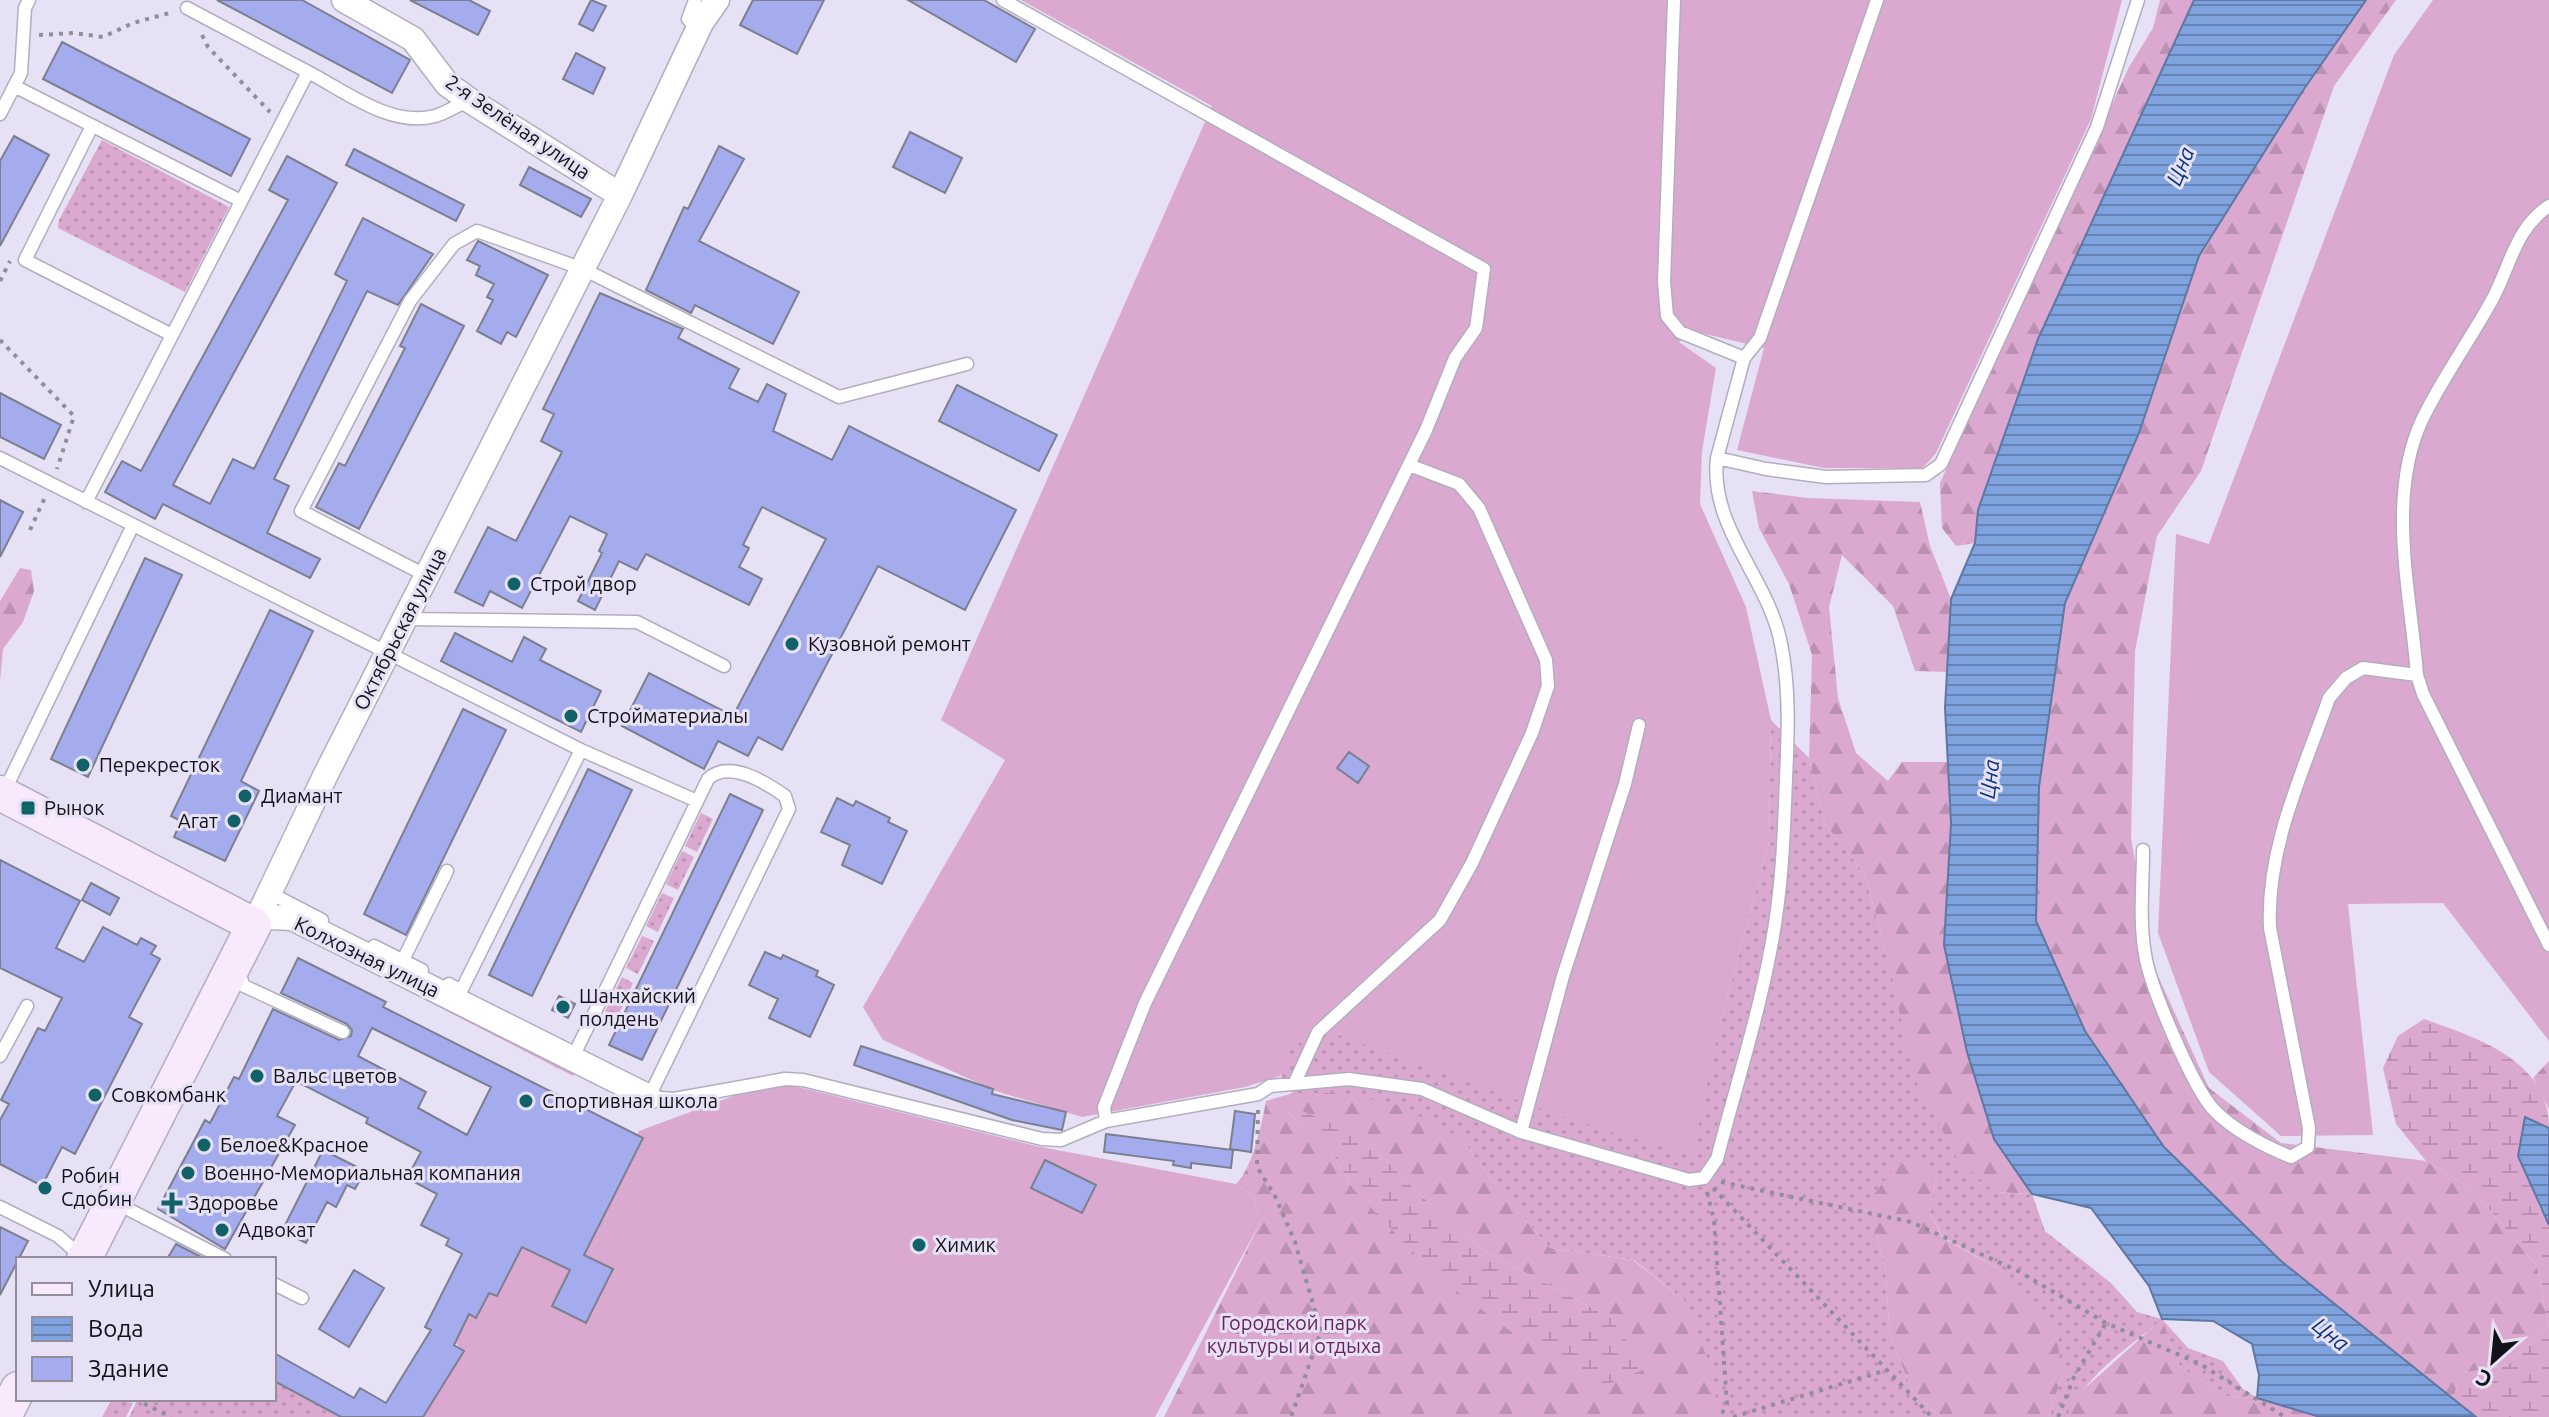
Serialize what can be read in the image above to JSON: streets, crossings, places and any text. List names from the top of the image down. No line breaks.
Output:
{"streets":{"street":["2-я Зелёная улица","Октябрьская улица","Колхозная улица"]},"crossings":[["2-я Зелёная улица","Октябрьская улица"],["Октябрьская улица","Колхозная улица"]],"water":["Цна"],"parks":["Городской парк культуры и отдыха"],"places":{"other":["Строй двор","Кузовной ремонт","Стройматериалы","Перекресток","Диамант","Агат","Шанхайский полдень","Вальс цветов","Совкомбанк","Спортивная школа","Белое&Красное","Военно-Мемориальная компания","Робин Сдобин","Адвокат","Химик"],"transit":["Рынок"],"health":["Здоровье"]},"legend":["Улица","Вода","Здание"],"north":"bottom left"}
